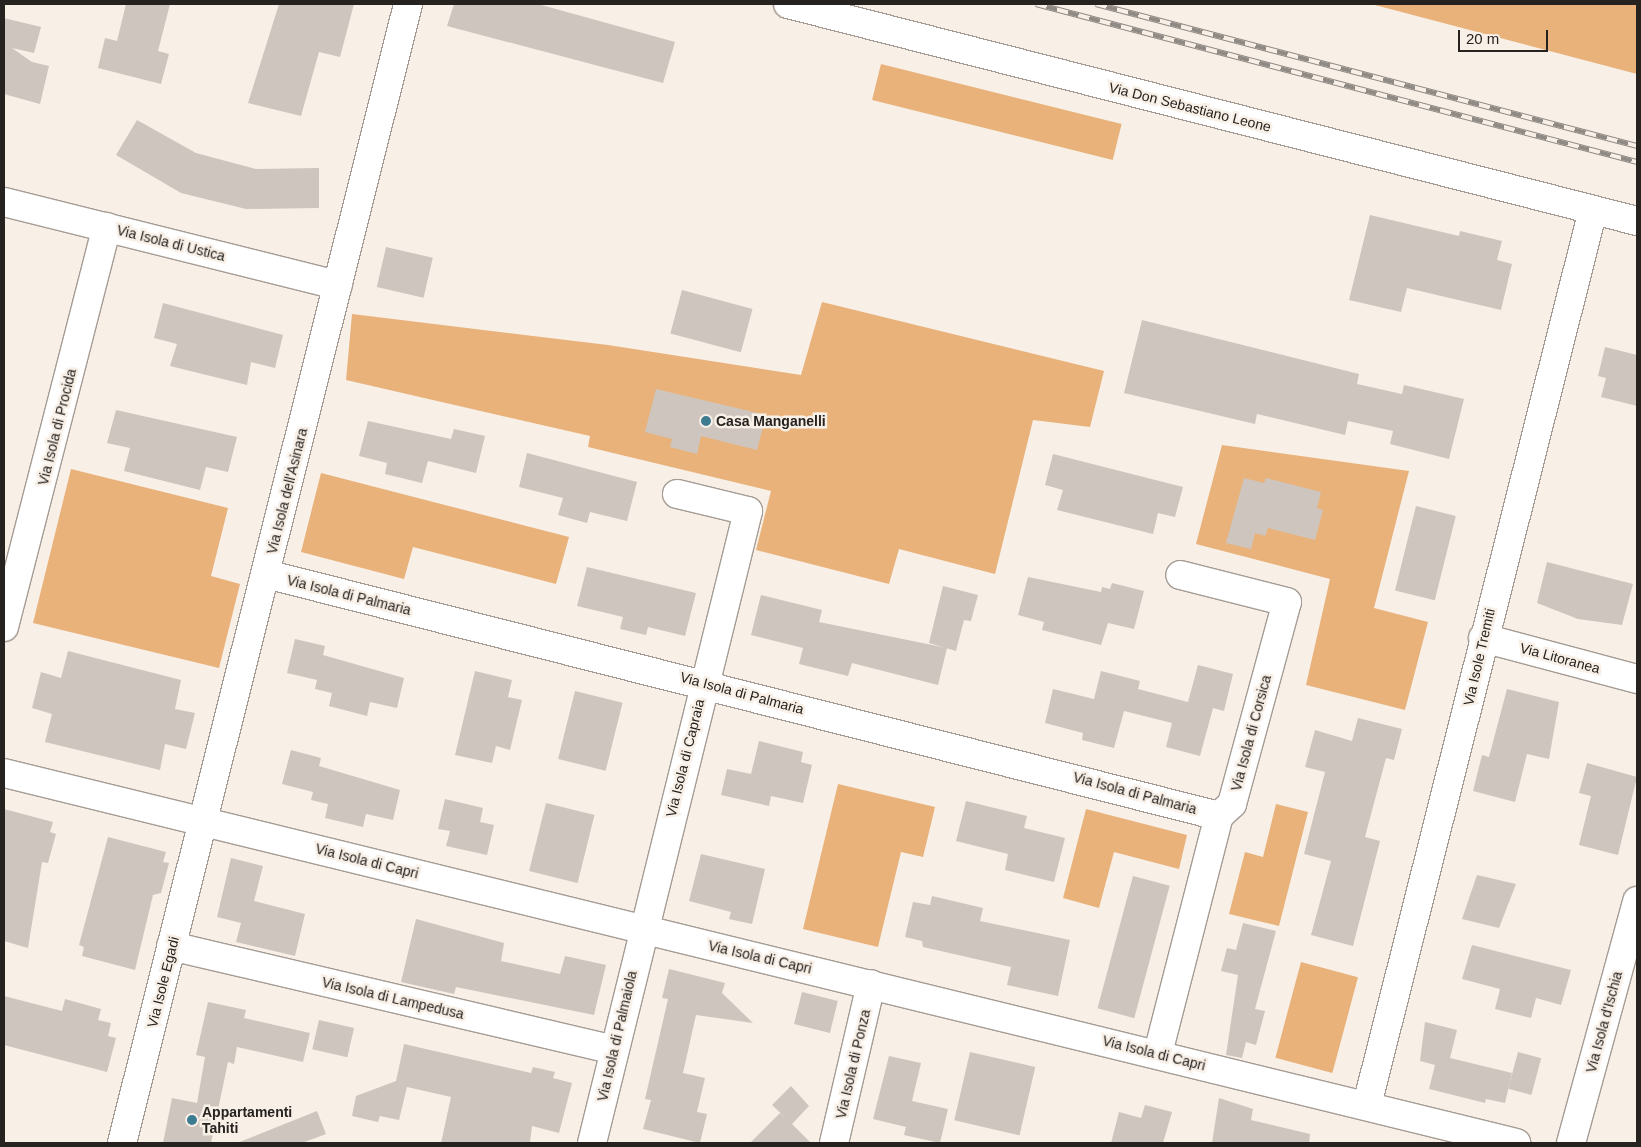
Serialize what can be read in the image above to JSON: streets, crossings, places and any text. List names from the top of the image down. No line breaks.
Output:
{"streets":{"street":["Via Don Sebastiano Leone","Via Isola di Ustica","Via Isola di Procida","Via Isola dell'Asinara","Via Isola di Palmaria","Via Isole Tremiti","Via Litoranea","Via Isola di Corsica","Via Isola di Capraia","Via Isola di Capri","Via Isole Egadi","Via Isola di Lampedusa","Via Isola d'Ischia","Via Isola di Palmaiola","Via Isola di Ponza"]},"crossings":[["Via Don Sebastiano Leone","Via Isole Tremiti"],["Via Isola di Ustica","Via Isola di Procida"],["Via Isola di Ustica","Via Isola dell'Asinara"],["Via Isola dell'Asinara","Via Isola di Palmaria"],["Via Isola dell'Asinara","Via Isola di Capri"],["Via Isola dell'Asinara","Via Isole Egadi"],["Via Isola di Palmaria","Via Isola di Corsica"],["Via Isola di Palmaria","Via Isola di Capraia"],["Via Isole Tremiti","Via Litoranea"],["Via Isole Tremiti","Via Isola di Capri"],["Via Isola di Corsica","Via Isola di Capri"],["Via Isola di Capraia","Via Isola di Capri"],["Via Isola di Capraia","Via Isola di Palmaiola"],["Via Isola di Capri","Via Isole Egadi"],["Via Isola di Capri","Via Isola di Palmaiola"],["Via Isola di Capri","Via Isola di Ponza"],["Via Isole Egadi","Via Isola di Lampedusa"],["Via Isola di Lampedusa","Via Isola di Palmaiola"]],"places":["Casa Manganelli","Appartamenti Tahiti"],"scale_bar":"20 m"}
